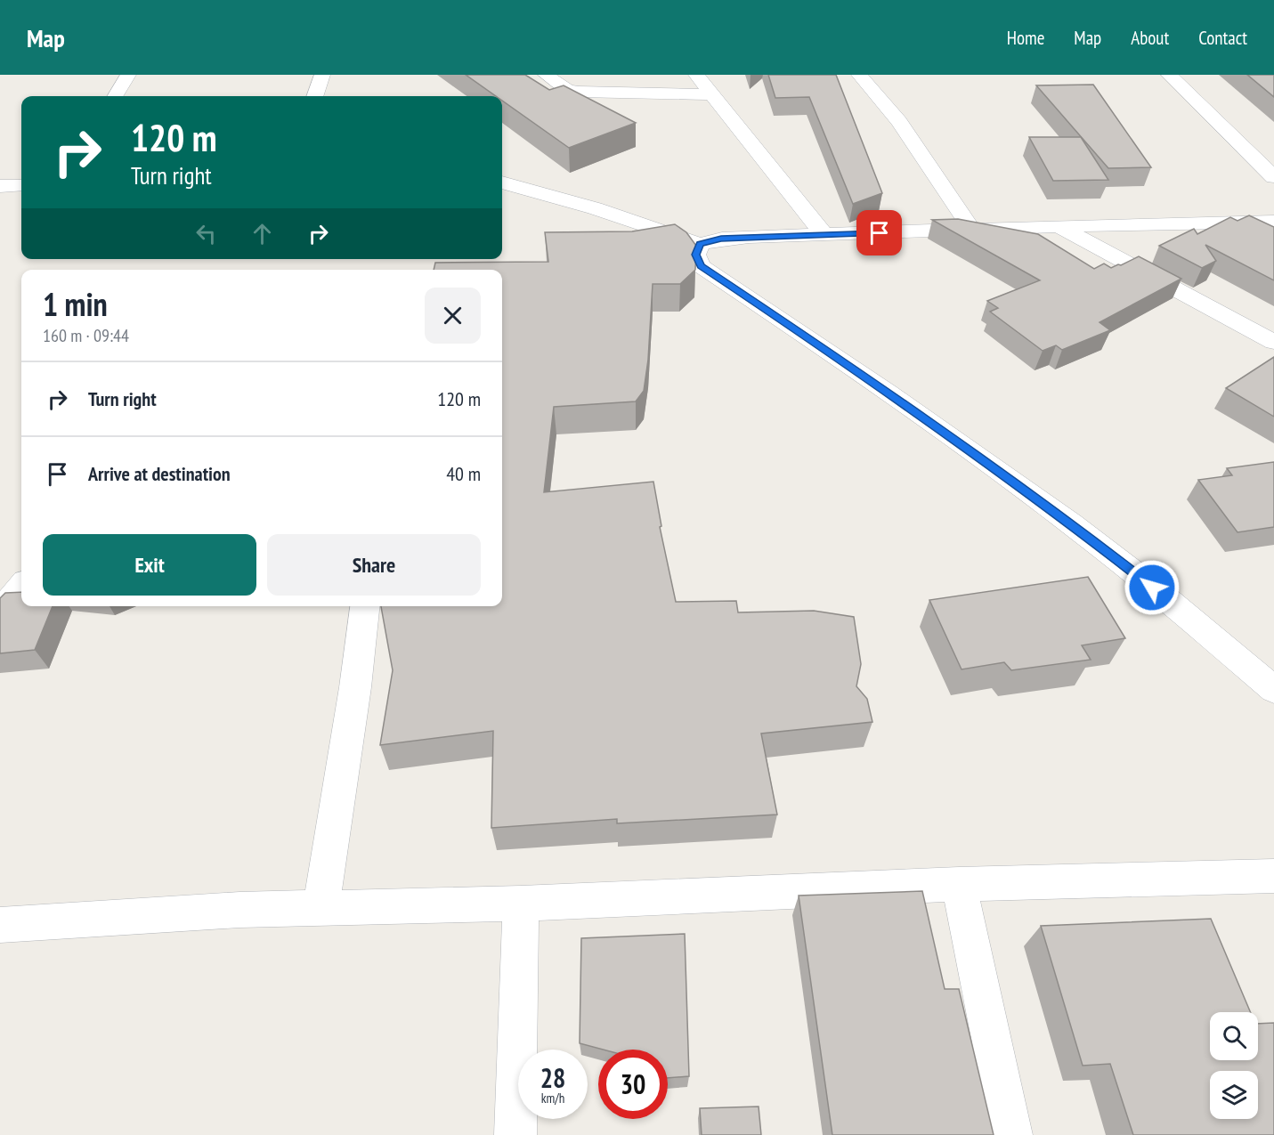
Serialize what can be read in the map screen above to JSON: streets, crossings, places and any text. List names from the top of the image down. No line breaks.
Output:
{"page":{"header":"Map","nav":["Home","Map","About","Contact"],"turn":["120 m","Turn right"],"heading":["1 min","160 m · 09:44"],"list":[{"name":"Turn right","value":"120 m"},{"name":"Arrive at destination","value":"40 m"}],"buttons":["Exit","Share"],"speed":"28 km/h","limit":"30"}}
